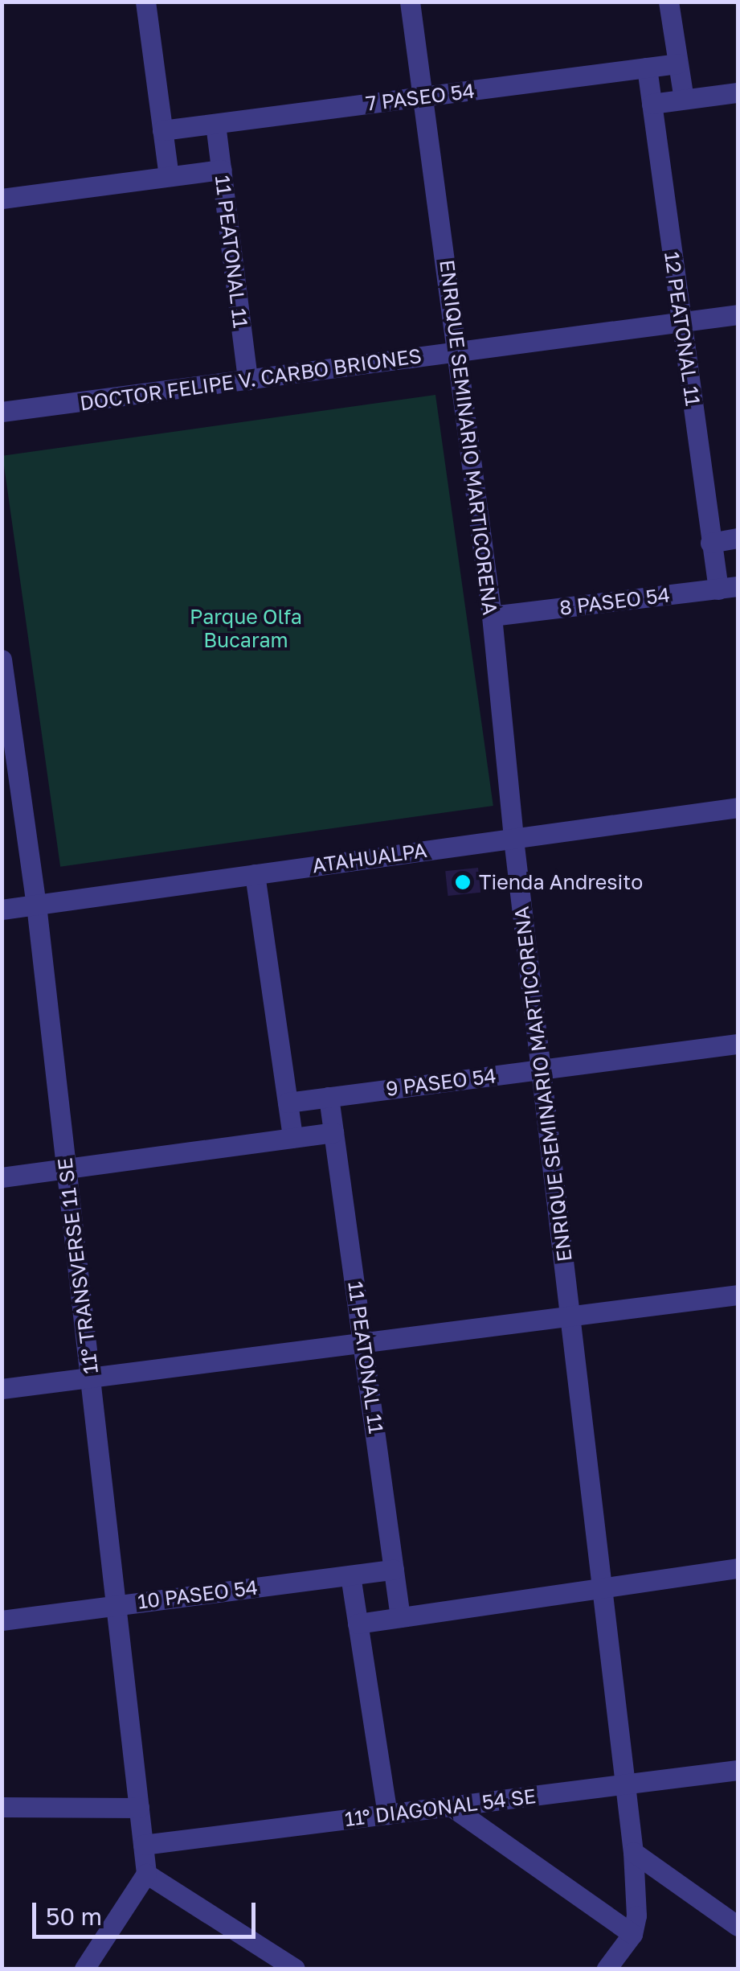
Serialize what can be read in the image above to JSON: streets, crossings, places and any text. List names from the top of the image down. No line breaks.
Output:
{"streets":{"street":["7 PASEO 54","11 PEATONAL 11","12 PEATONAL 11","DOCTOR FELIPE V. CARBO BRIONES","ENRIQUE SEMINARIO MARTICORENA","8 PASEO 54","ATAHUALPA","9 PASEO 54","11° TRANSVERSE 11 SE","10 PASEO 54","11° DIAGONAL 54 SE"]},"crossings":[["7 PASEO 54","11 PEATONAL 11"],["7 PASEO 54","12 PEATONAL 11"],["7 PASEO 54","ENRIQUE SEMINARIO MARTICORENA"],["11 PEATONAL 11","DOCTOR FELIPE V. CARBO BRIONES"],["11 PEATONAL 11","9 PASEO 54"],["11 PEATONAL 11","10 PASEO 54"],["12 PEATONAL 11","DOCTOR FELIPE V. CARBO BRIONES"],["12 PEATONAL 11","8 PASEO 54"],["DOCTOR FELIPE V. CARBO BRIONES","ENRIQUE SEMINARIO MARTICORENA"],["ENRIQUE SEMINARIO MARTICORENA","8 PASEO 54"],["ENRIQUE SEMINARIO MARTICORENA","ATAHUALPA"],["ENRIQUE SEMINARIO MARTICORENA","9 PASEO 54"],["ENRIQUE SEMINARIO MARTICORENA","11° DIAGONAL 54 SE"],["ATAHUALPA","11° TRANSVERSE 11 SE"],["11° TRANSVERSE 11 SE","10 PASEO 54"],["11° TRANSVERSE 11 SE","11° DIAGONAL 54 SE"]],"parks":["Parque Olfa Bucaram"],"places":["Tienda Andresito"],"scale_bar":"50 m"}
